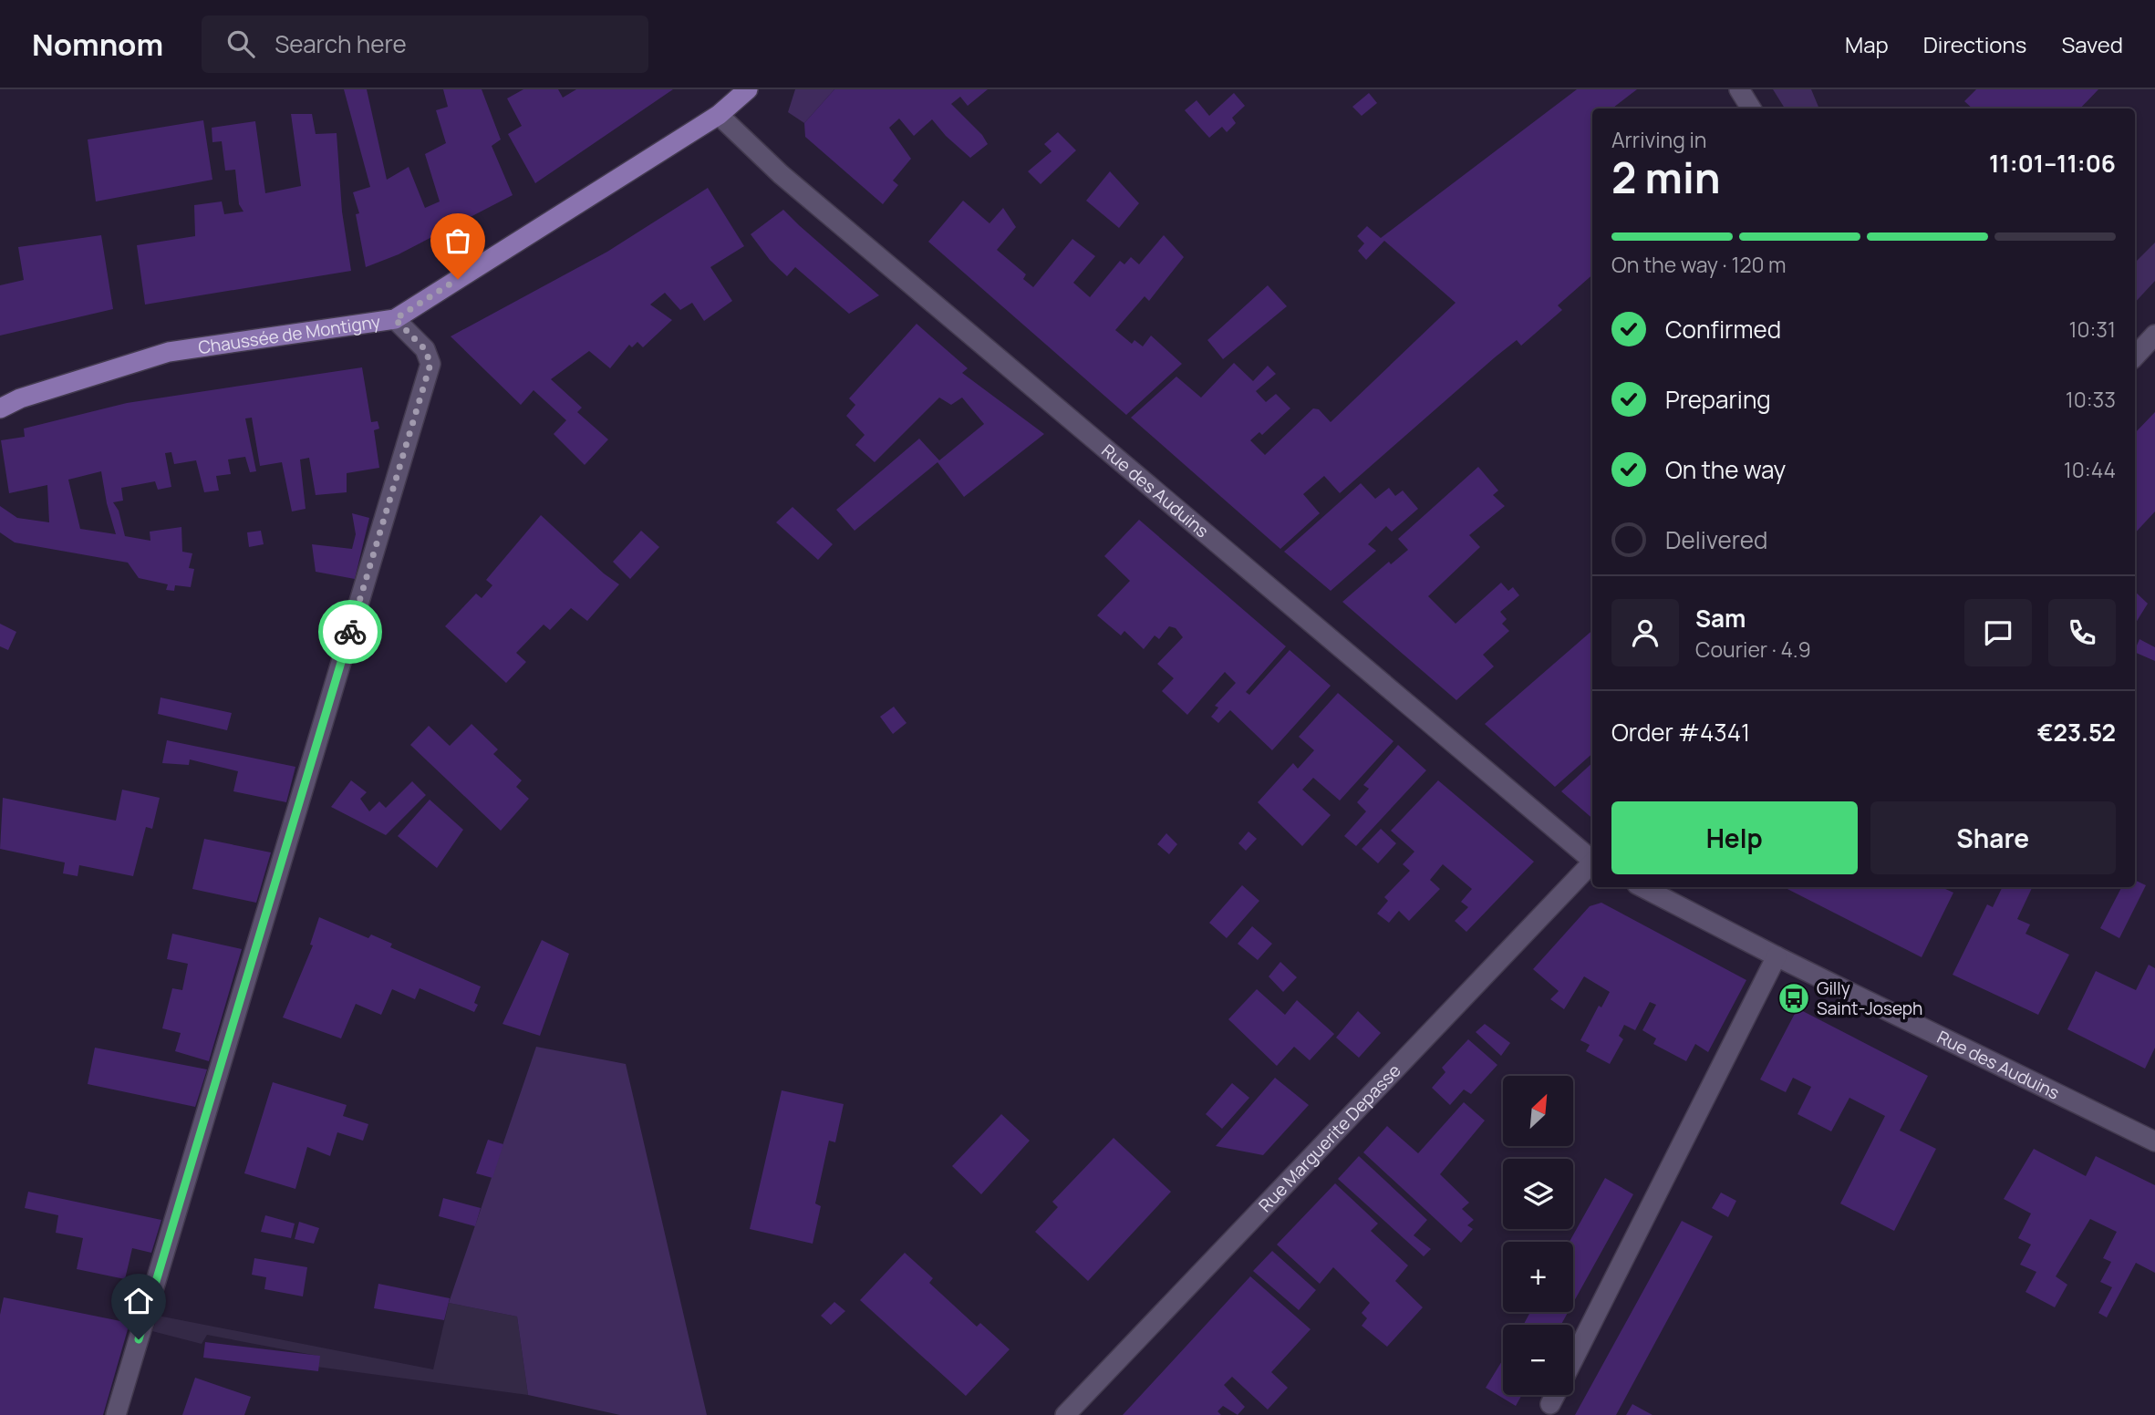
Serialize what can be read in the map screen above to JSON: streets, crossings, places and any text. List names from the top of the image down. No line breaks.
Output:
{"streets":{"main road":["Chaussée de Montigny"],"street":["Rue des Auduins","Rue Marguerite Depasse"]},"crossings":[["Chaussée de Montigny","Rue des Auduins"]],"places":{"bus stop":["Gilly Saint-Joseph"]},"north":"top right","page":{"header":"Nomnom","search":"Search here","nav":["Map","Directions","Saved"],"heading":["2 min","Arriving in","11:01–11:06"],"panel":["Sam","Courier · 4.9","Order #4341","€23.52"],"bar":"On the way · 120 m","list":[["Confirmed","10:31"],["Preparing","10:33"],["On the way","10:44"],"Delivered"],"buttons":["Help","Share"],"map_buttons":["+","−"]}}
